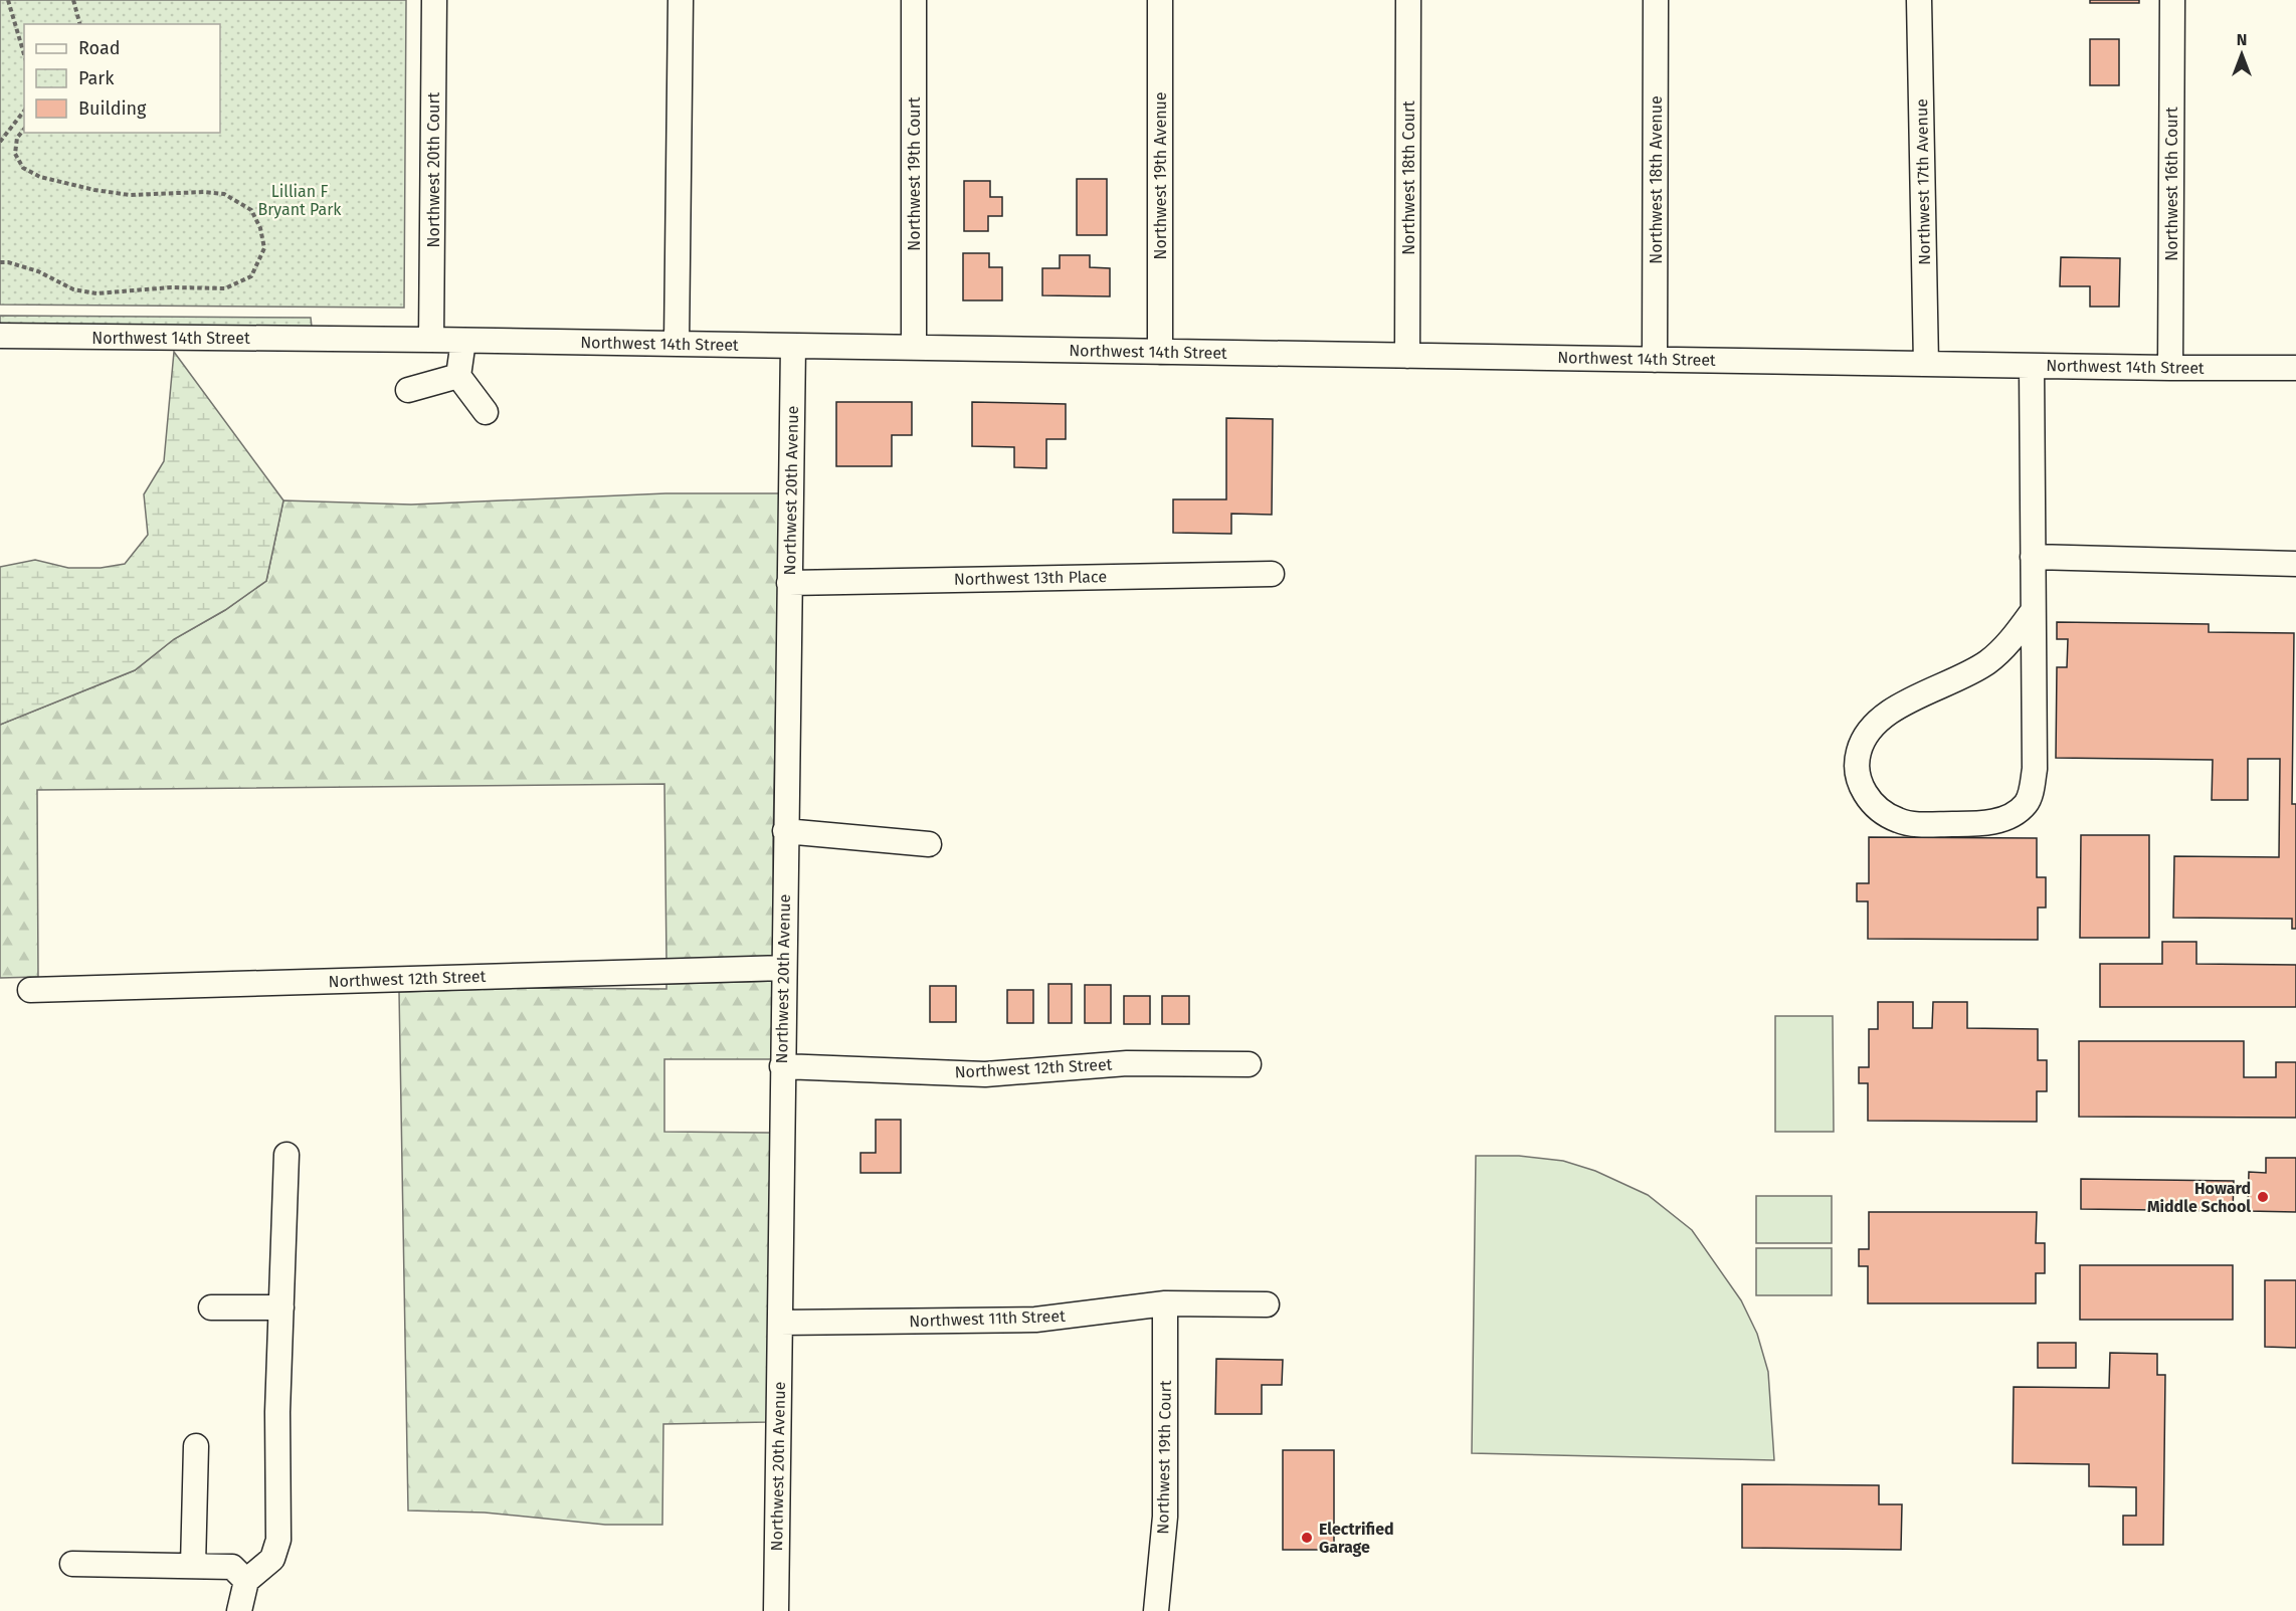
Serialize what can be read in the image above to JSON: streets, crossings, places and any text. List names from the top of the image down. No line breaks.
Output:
{"streets":{"street":["Northwest 20th Court","Northwest 19th Court","Northwest 19th Avenue","Northwest 18th Court","Northwest 18th Avenue","Northwest 17th Avenue","Northwest 16th Court","Northwest 14th Street","Northwest 20th Avenue","Northwest 13th Place","Northwest 12th Street","Northwest 11th Street"]},"crossings":[["Northwest 20th Court","Northwest 14th Street"],["Northwest 19th Court","Northwest 14th Street"],["Northwest 19th Court","Northwest 11th Street"],["Northwest 19th Avenue","Northwest 14th Street"],["Northwest 18th Court","Northwest 14th Street"],["Northwest 18th Avenue","Northwest 14th Street"],["Northwest 17th Avenue","Northwest 14th Street"],["Northwest 16th Court","Northwest 14th Street"],["Northwest 14th Street","Northwest 20th Avenue"],["Northwest 20th Avenue","Northwest 13th Place"],["Northwest 20th Avenue","Northwest 12th Street"],["Northwest 20th Avenue","Northwest 11th Street"]],"parks":["Lillian F Bryant Park"],"places":["Howard Middle School","Electrified Garage"],"legend":["Road","Park","Building"],"north":"top"}
